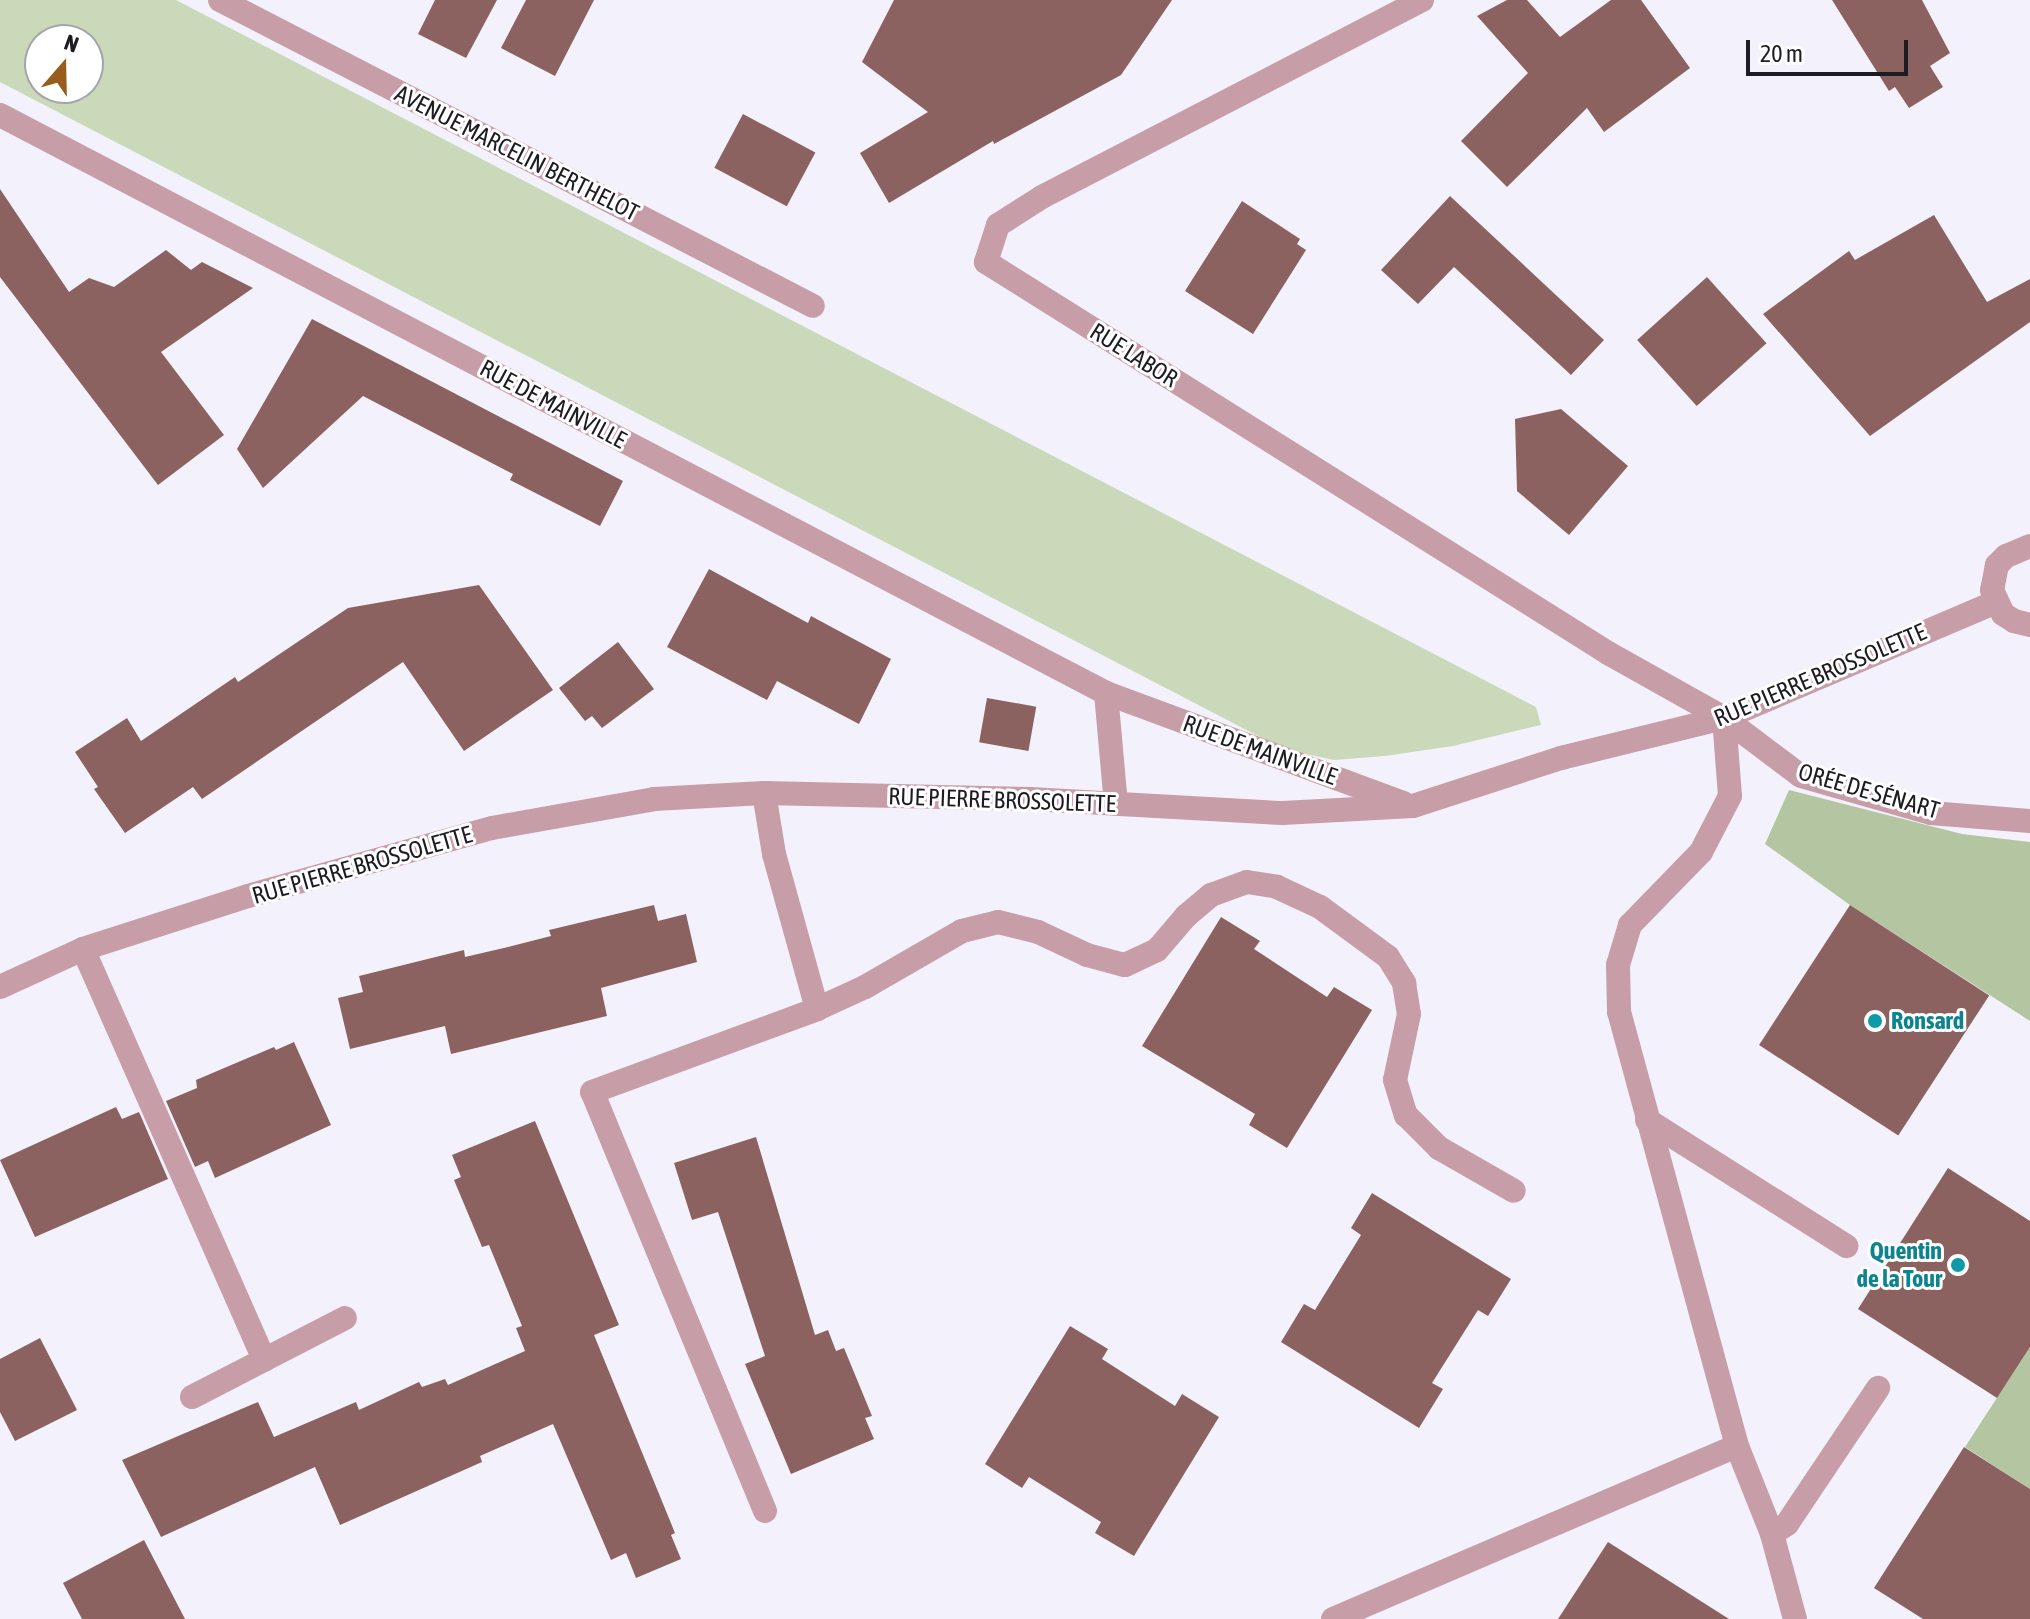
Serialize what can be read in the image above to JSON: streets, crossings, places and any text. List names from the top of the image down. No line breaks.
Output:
{"streets":{"street":["AVENUE MARCELIN BERTHELOT","RUE LABOR","RUE DE MAINVILLE","RUE PIERRE BROSSOLETTE","ORÉE DE SÉNART"]},"crossings":[["RUE LABOR","RUE PIERRE BROSSOLETTE"],["RUE LABOR","ORÉE DE SÉNART"],["RUE DE MAINVILLE","RUE PIERRE BROSSOLETTE"],["RUE PIERRE BROSSOLETTE","ORÉE DE SÉNART"]],"places":["Ronsard","Quentin de la Tour"],"scale_bar":"20 m","north":"top"}
